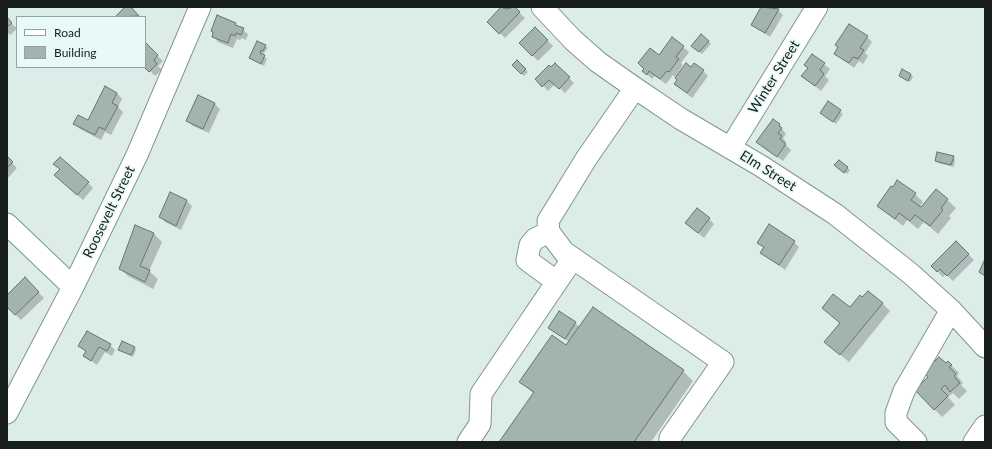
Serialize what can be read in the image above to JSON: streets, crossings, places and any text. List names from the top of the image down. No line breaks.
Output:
{"streets":{"street":["Winter Street","Elm Street","Roosevelt Street"]},"crossings":[["Winter Street","Elm Street"]],"legend":["Road","Building"]}
